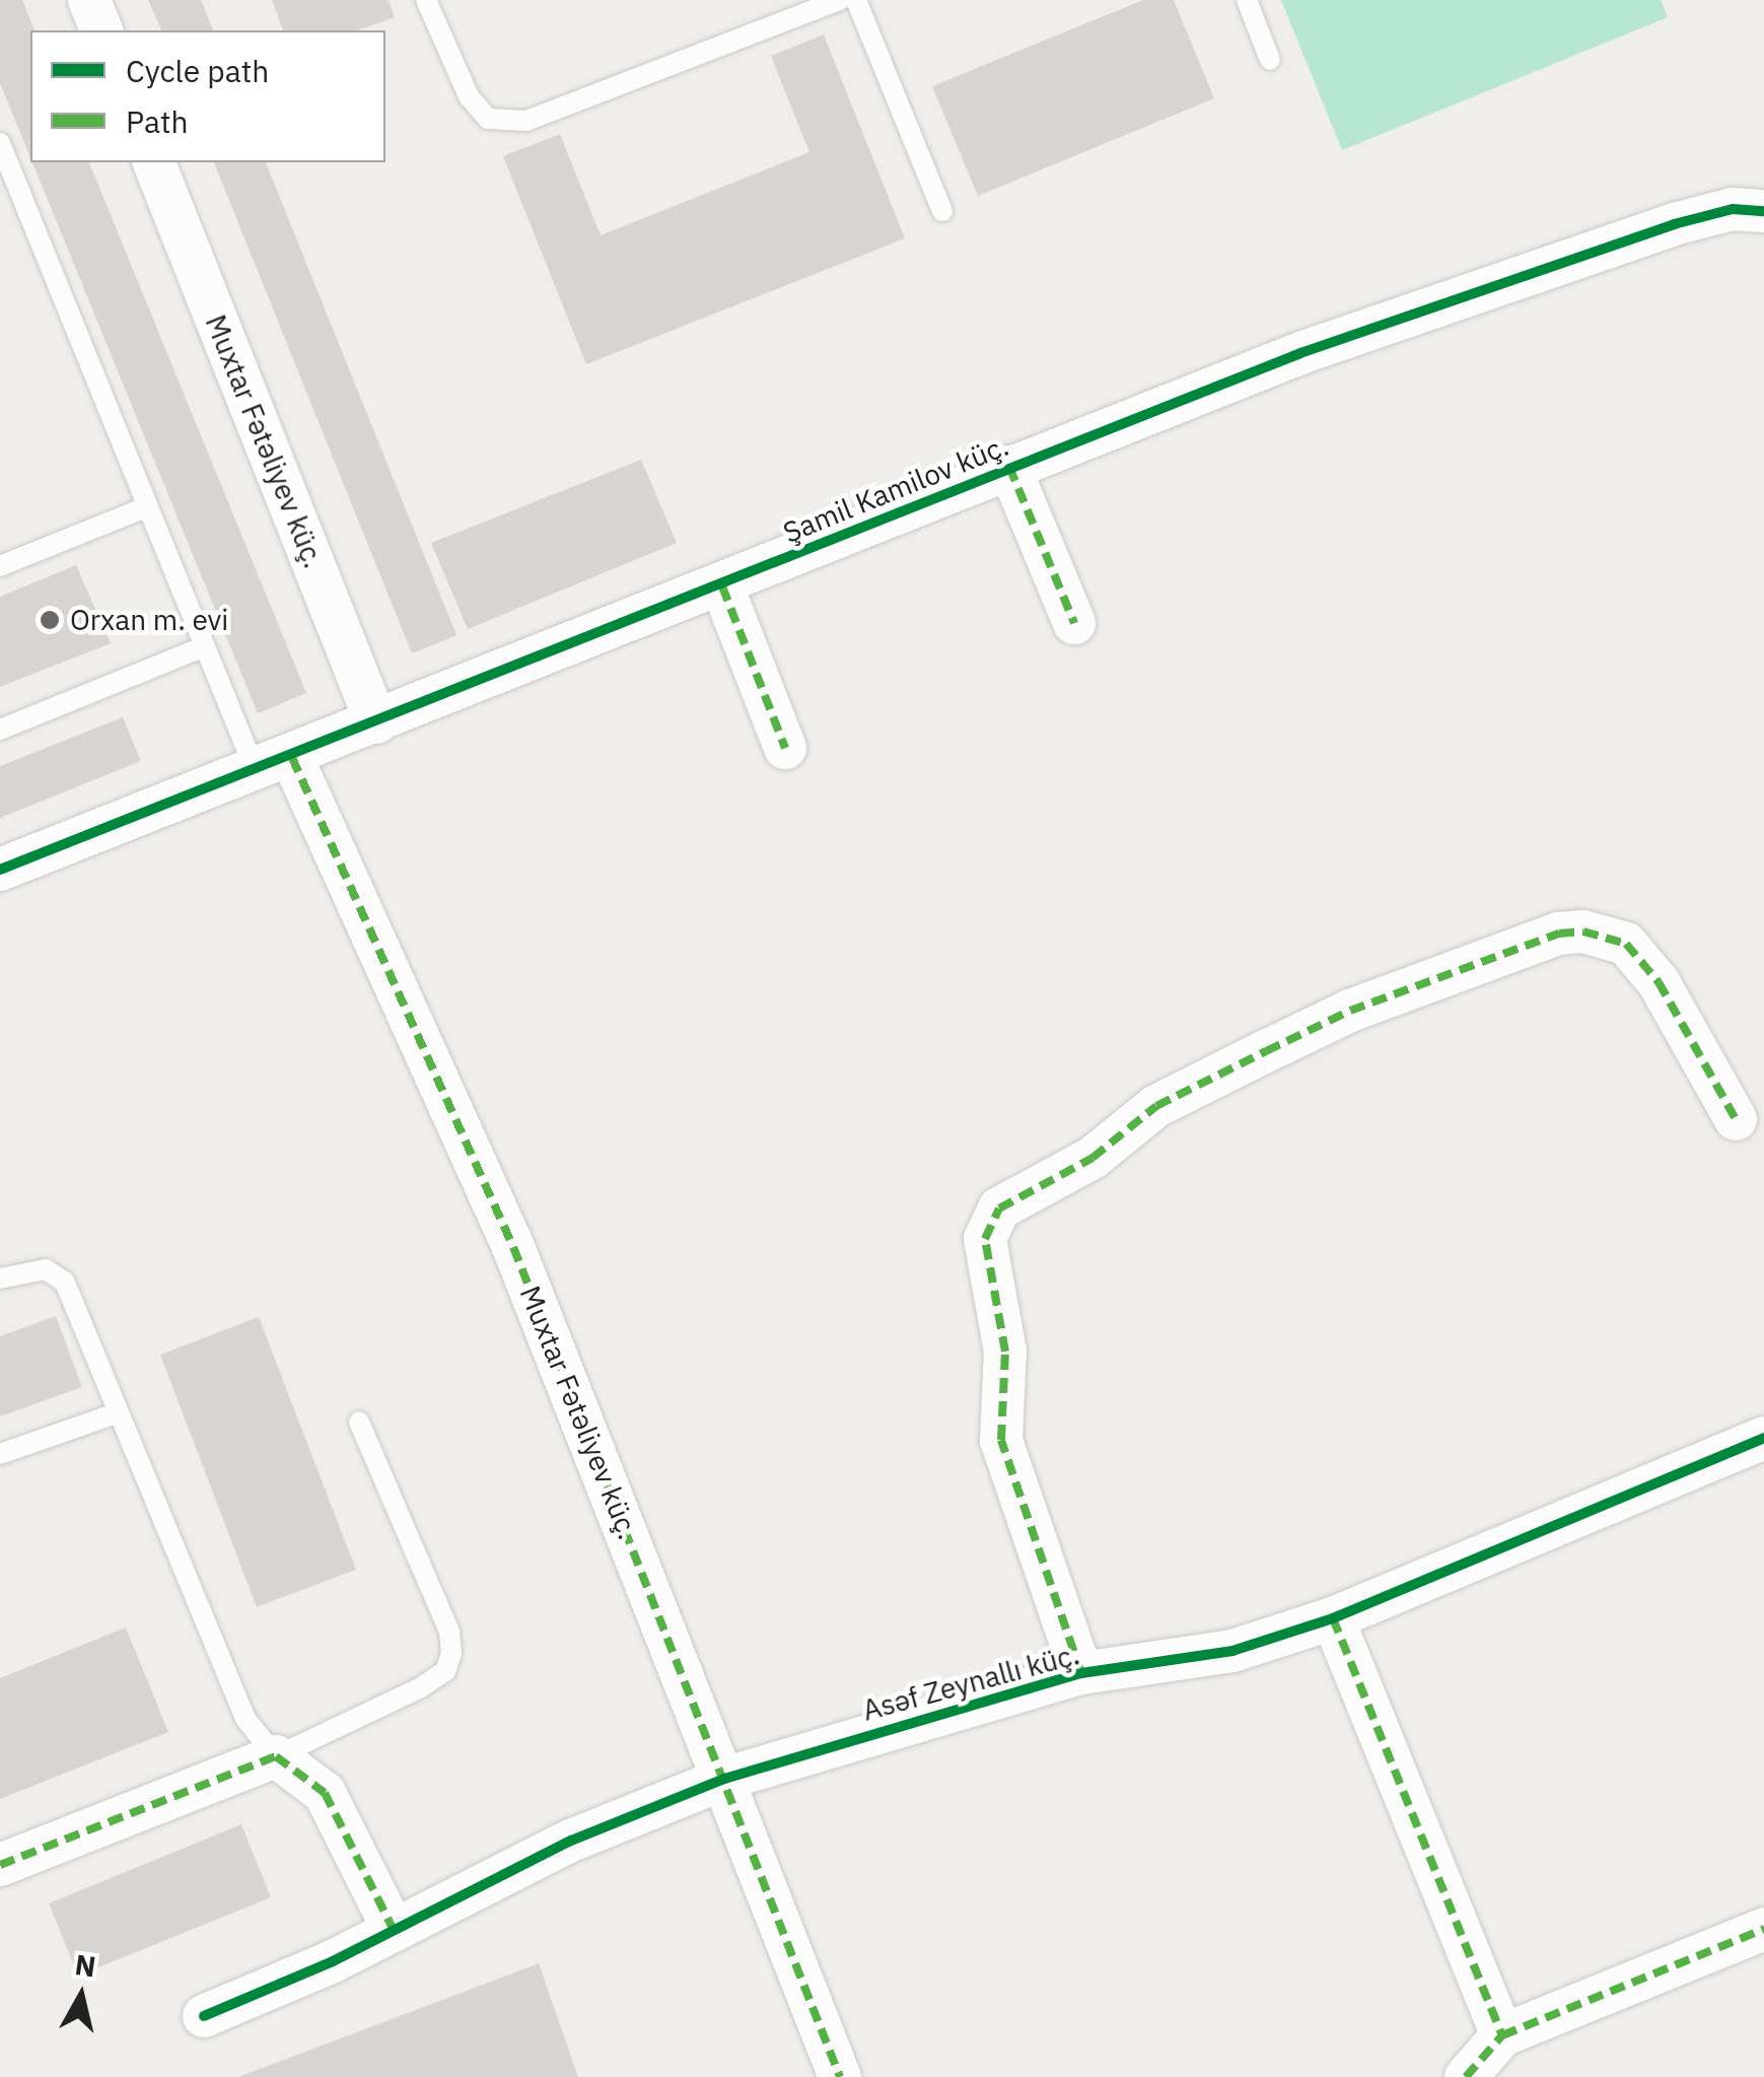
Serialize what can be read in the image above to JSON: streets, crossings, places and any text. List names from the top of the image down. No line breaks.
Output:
{"streets":{"street":["Muxtar Fətəliyev küç.","Şamil Kamilov küç.","Asəf Zeynallı küç."]},"crossings":[["Muxtar Fətəliyev küç.","Şamil Kamilov küç."],["Muxtar Fətəliyev küç.","Asəf Zeynallı küç."]],"places":["Orxan m. evi"],"legend":["Cycle path","Path"],"north":"top"}
